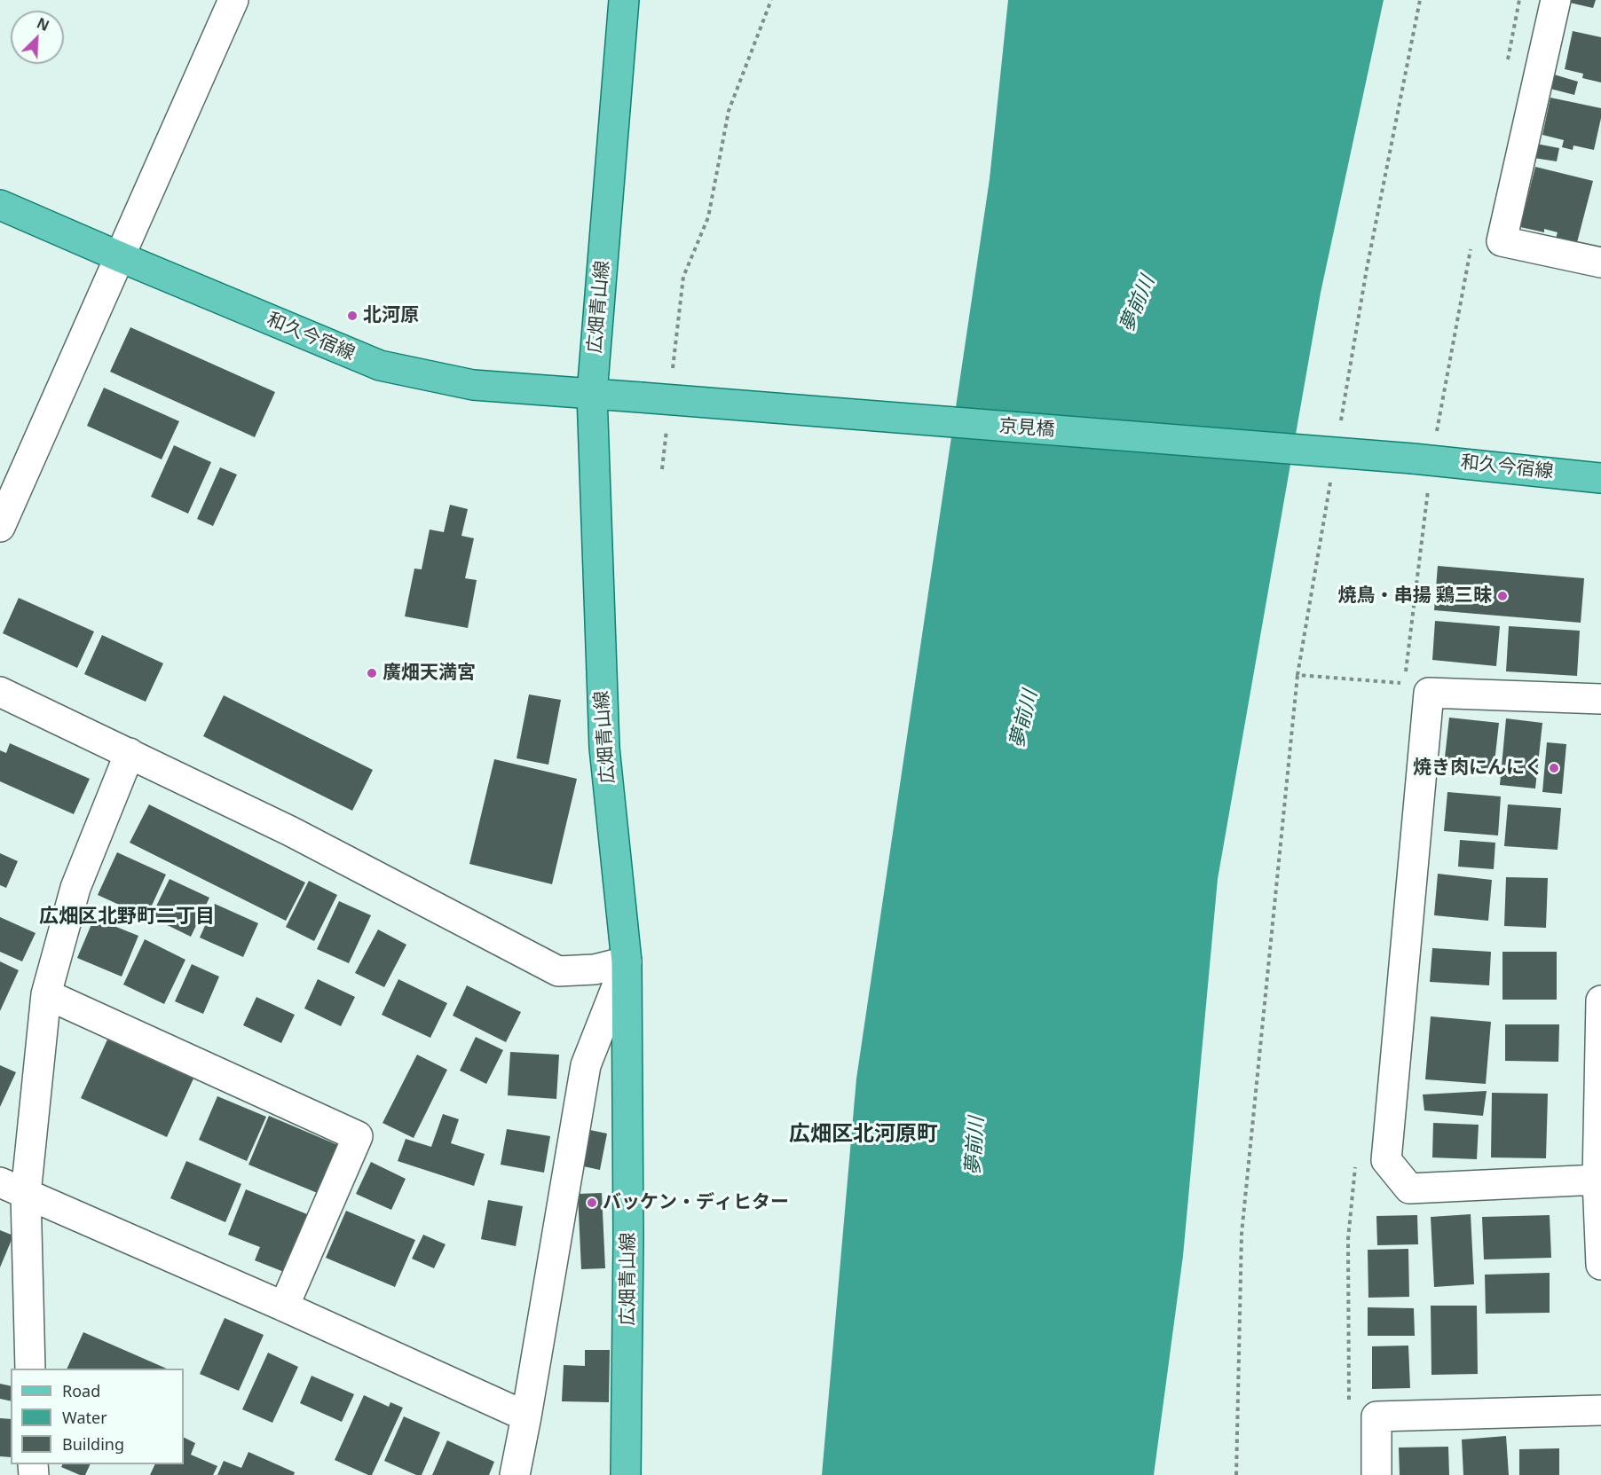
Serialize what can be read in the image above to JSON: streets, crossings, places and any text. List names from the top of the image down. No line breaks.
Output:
{"streets":{"main road":["広畑青山線","和久今宿線","京見橋"]},"crossings":[["広畑青山線","和久今宿線"],["和久今宿線","京見橋"]],"districts":["広畑区北野町二丁目","広畑区北河原町"],"water":["夢前川"],"places":["北河原","焼鳥・串揚 鶏三昧","廣畑天満宮","焼き肉にんにく","バッケン・ディヒター"],"legend":["Road","Water","Building"],"north":"top right"}
